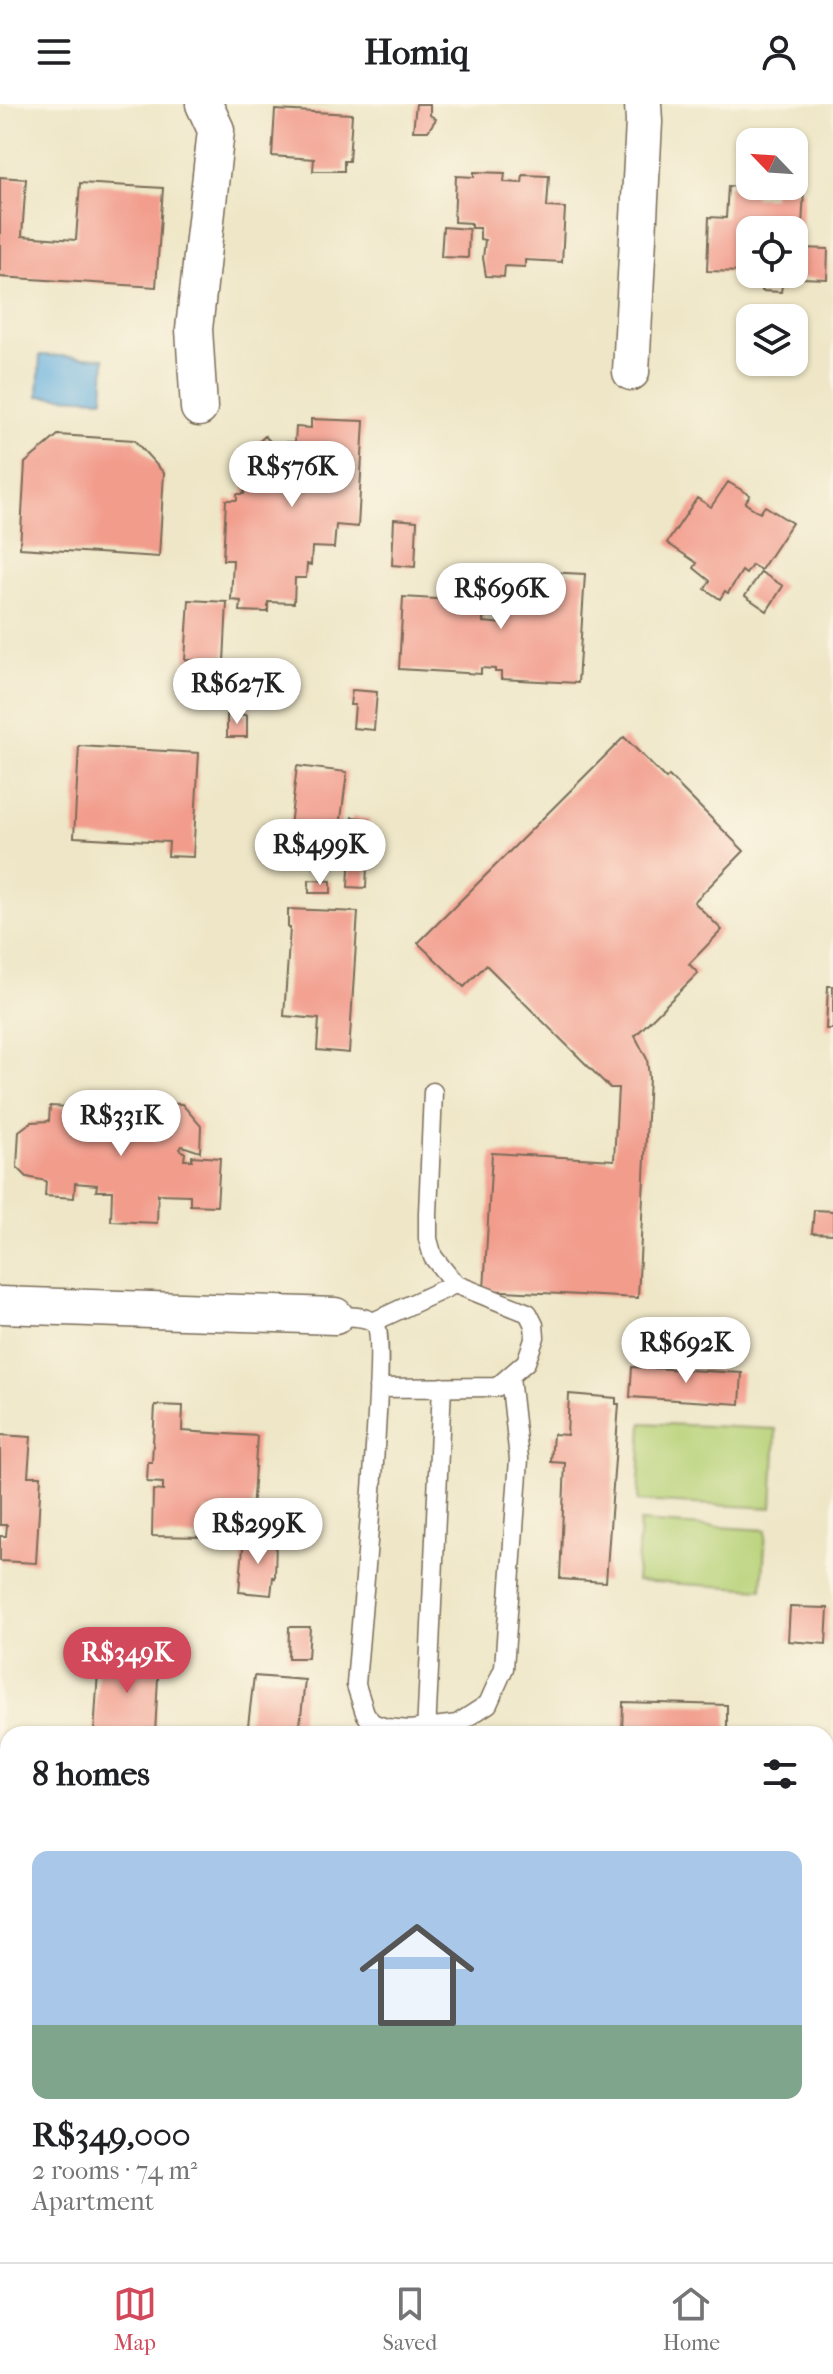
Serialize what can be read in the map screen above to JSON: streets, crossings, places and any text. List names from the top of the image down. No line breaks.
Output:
{"north":"top left","page":{"header":"Homiq","price":["R$576K","R$696K","R$627K","R$499K","R$331K","R$692K","R$299K","R$349K"],"heading":"8 homes","list":[{"name":"R$349,000","note":"2 rooms · 74 m² · Apartment"}],"tabs":["Map","Saved","Home"]}}
